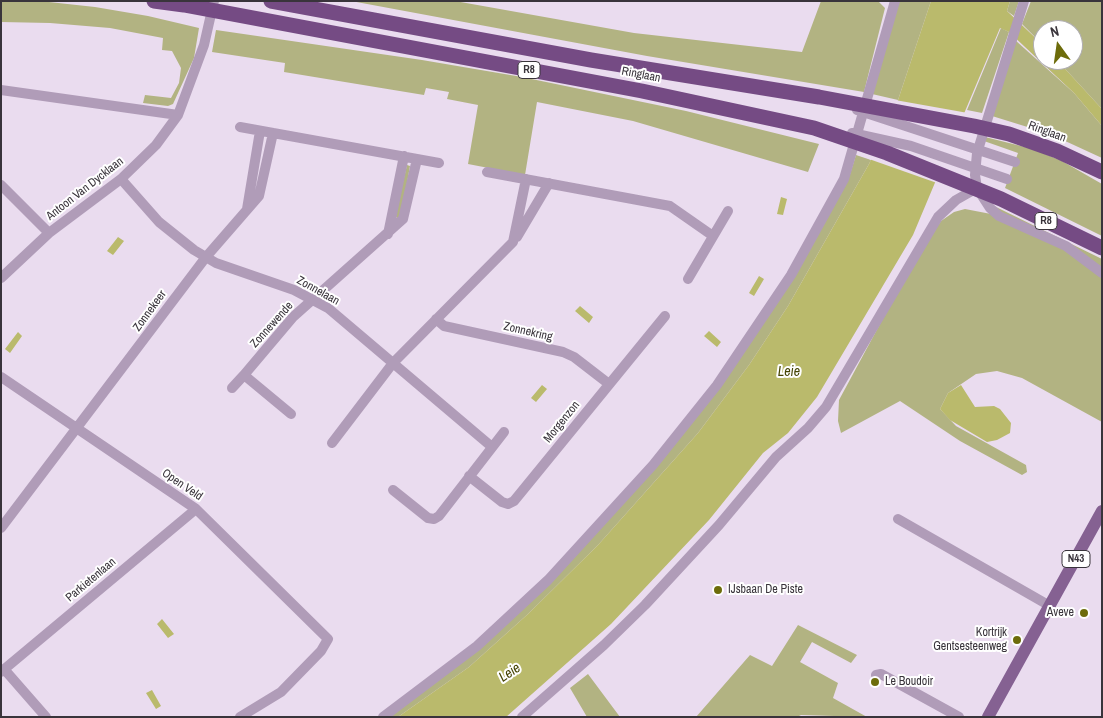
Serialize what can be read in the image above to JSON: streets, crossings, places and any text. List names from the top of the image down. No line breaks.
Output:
{"streets":{"highway":["R8","Ringlaan"],"main road":["N43"],"street":["Antoon Van Dycklaan","Zonnelaan","Zonnekeer","Zonnewende","Zonnekring","Morgenzon","Open Veld","Parkietenlaan"]},"crossings":[["Antoon Van Dycklaan","Zonnelaan"],["Zonnelaan","Zonnekeer"],["Zonnelaan","Zonnewende"],["Zonnekeer","Open Veld"],["Zonnekring","Morgenzon"],["Open Veld","Parkietenlaan"]],"water":["Leie"],"places":["IJsbaan De Piste","Aveve","Kortrijk Gentsesteenweg","Le Boudoir"],"north":"top"}
